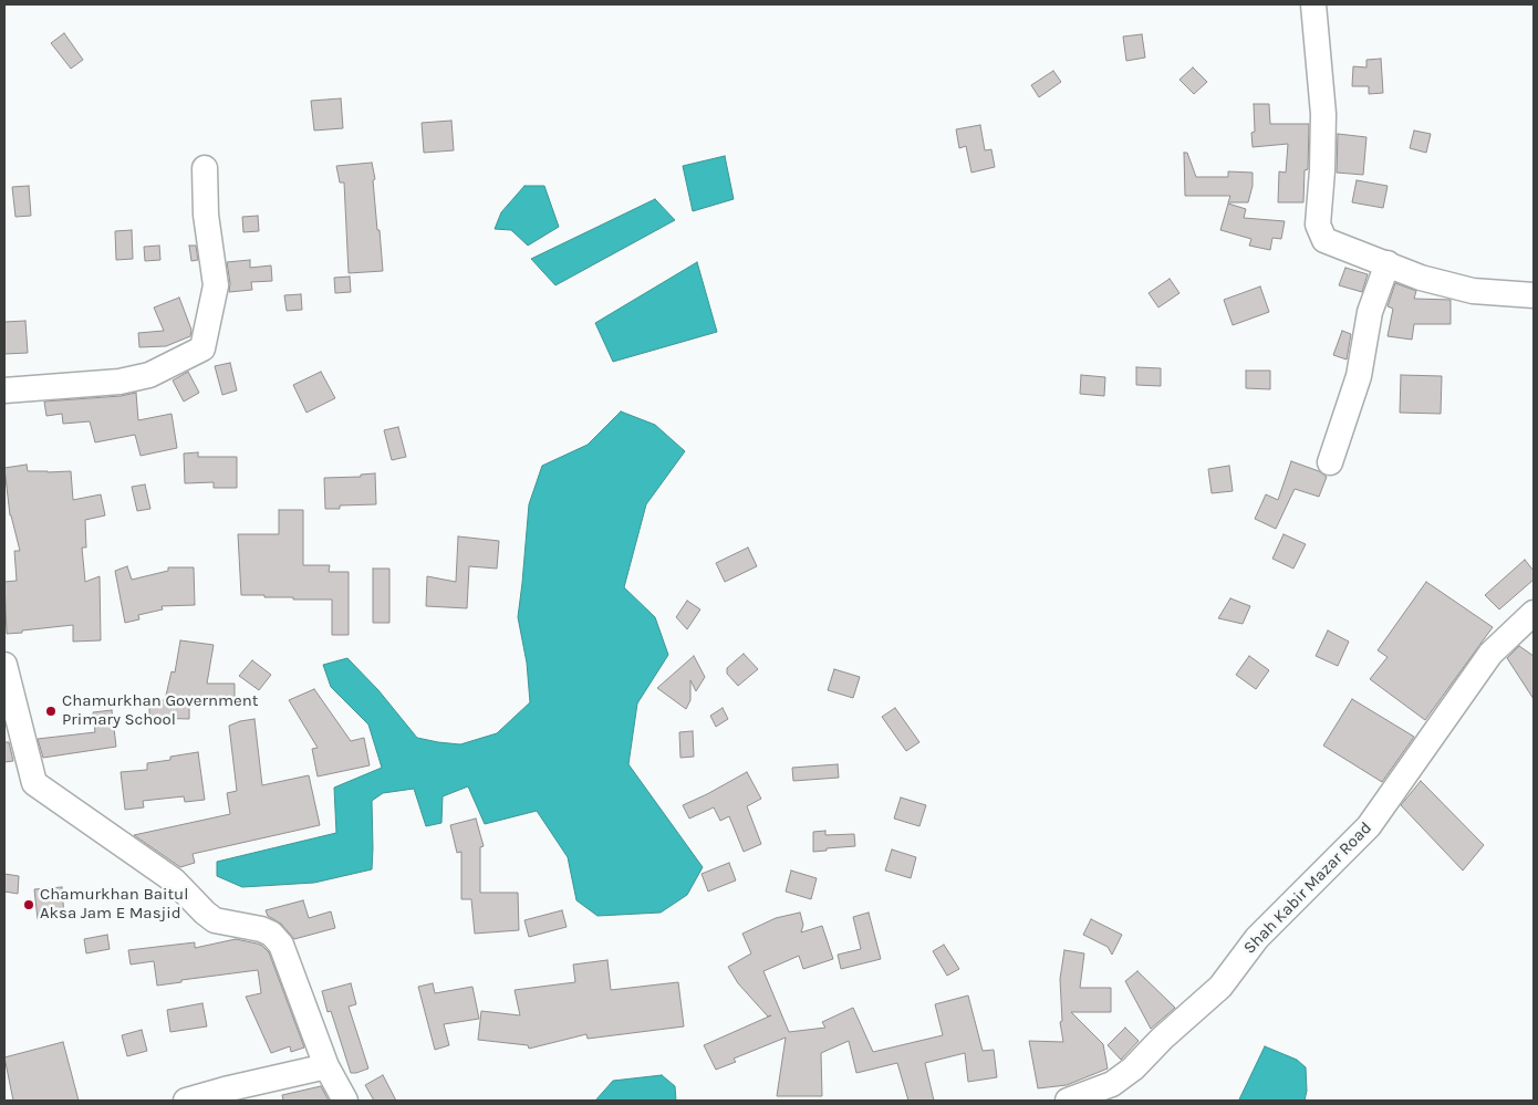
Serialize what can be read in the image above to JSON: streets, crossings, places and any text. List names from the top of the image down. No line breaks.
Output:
{"streets":{"street":["Shah Kabir Mazar Road"]},"places":["Chamurkhan Government Primary School","Chamurkhan Baitul Aksa Jam E Masjid"]}
